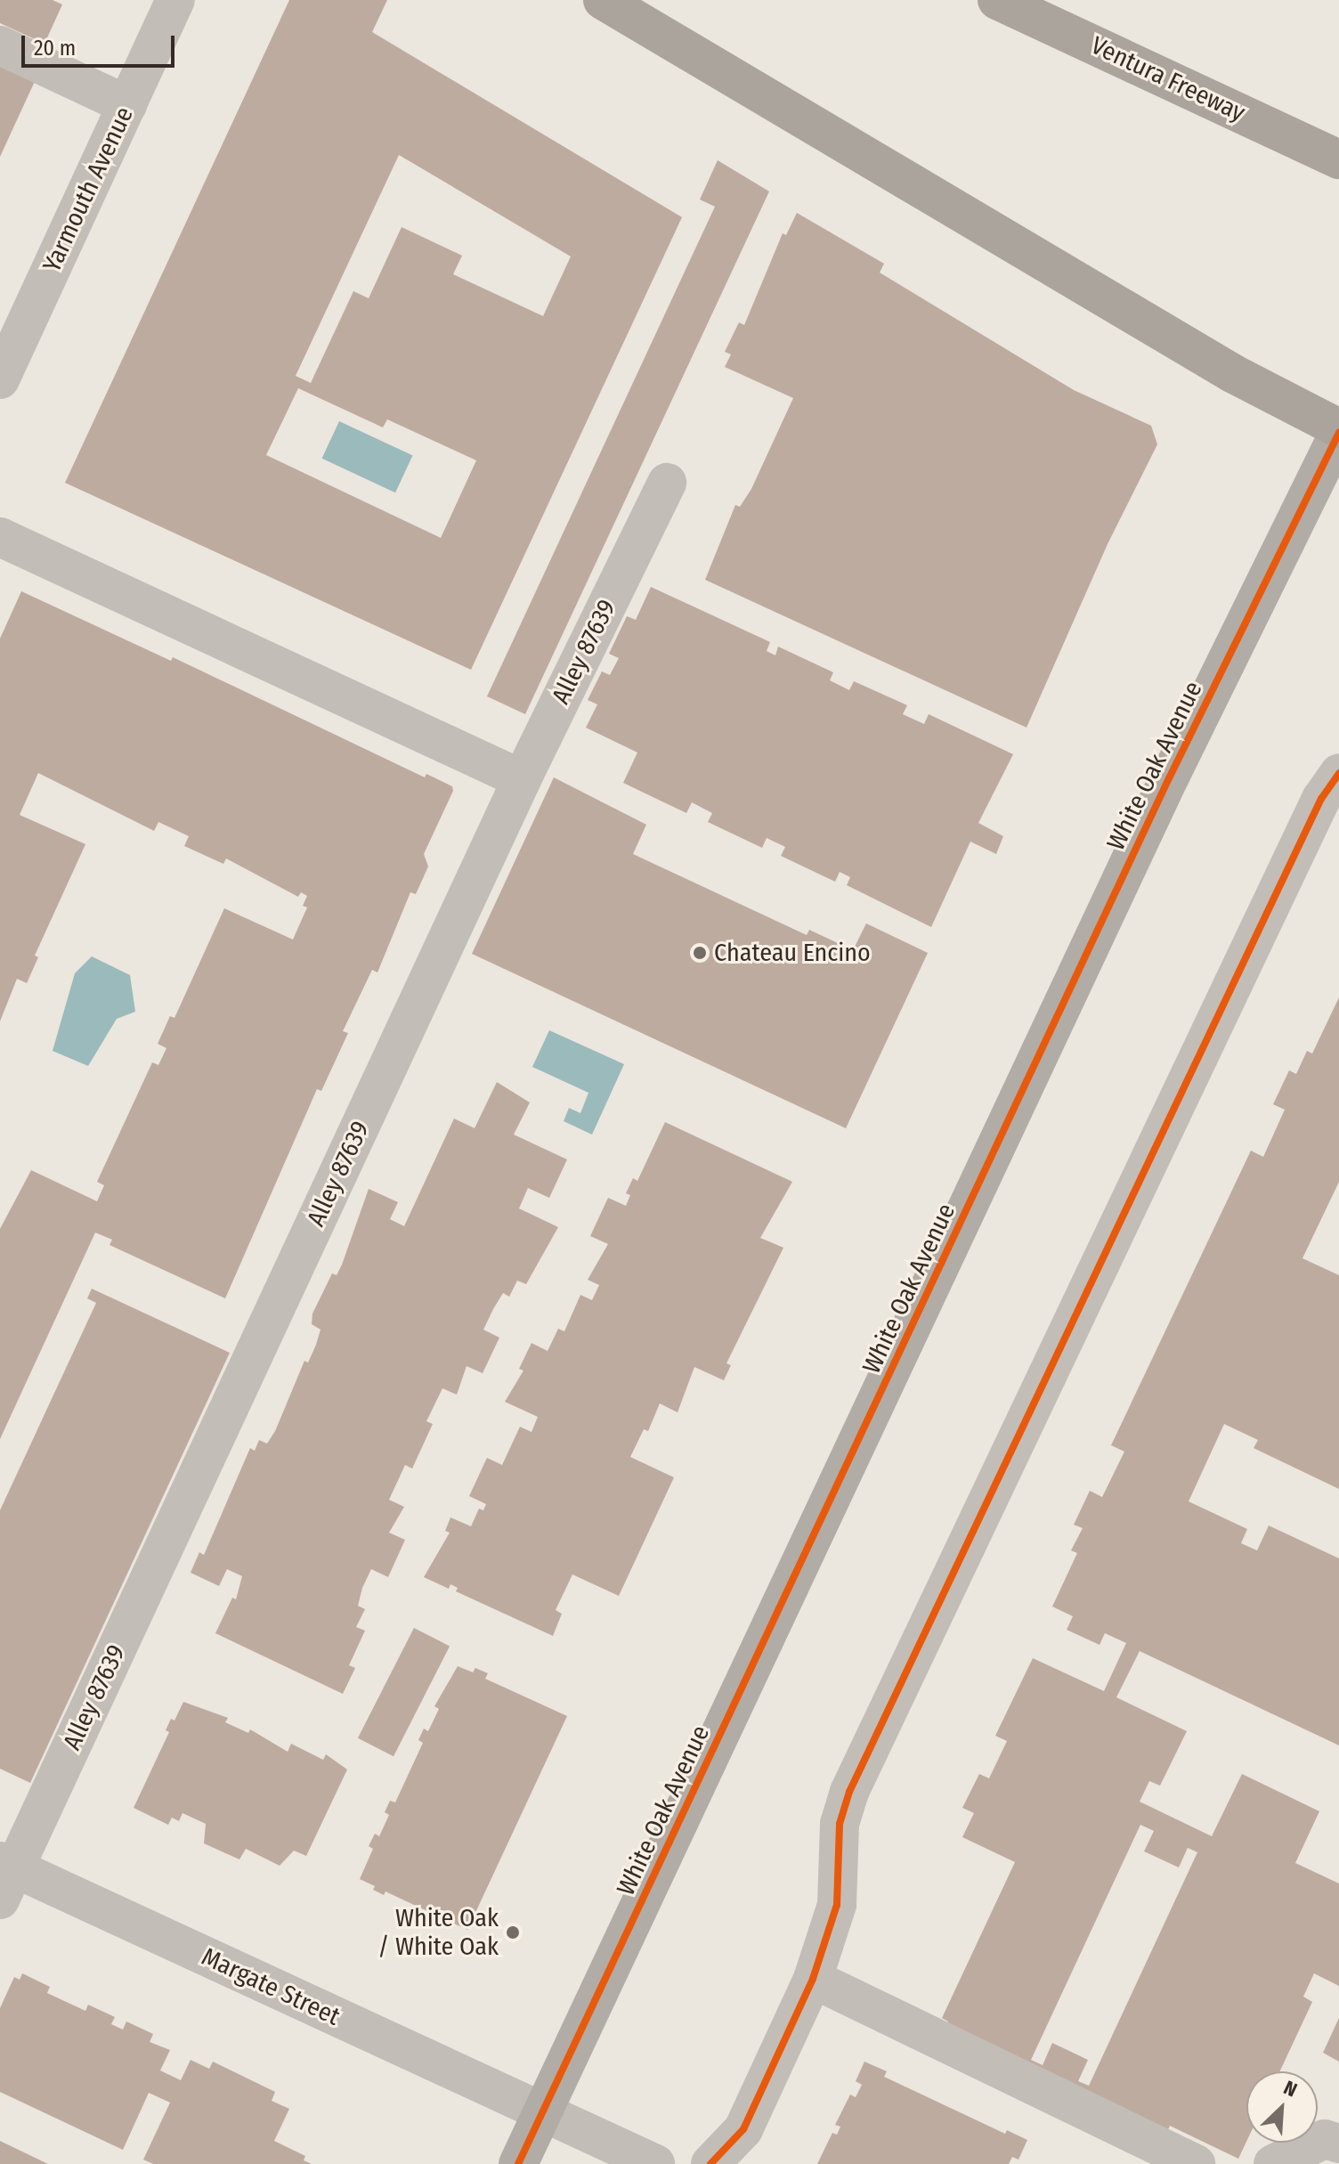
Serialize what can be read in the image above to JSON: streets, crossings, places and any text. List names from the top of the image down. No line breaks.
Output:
{"streets":{"highway":["Ventura Freeway"],"main road":["White Oak Avenue"],"street":["Yarmouth Avenue","Alley 87639","Margate Street"]},"crossings":[["Alley 87639","Margate Street"],["White Oak Avenue","Margate Street"]],"places":["Chateau Encino","White Oak / White Oak"],"scale_bar":"20 m","north":"top right"}
